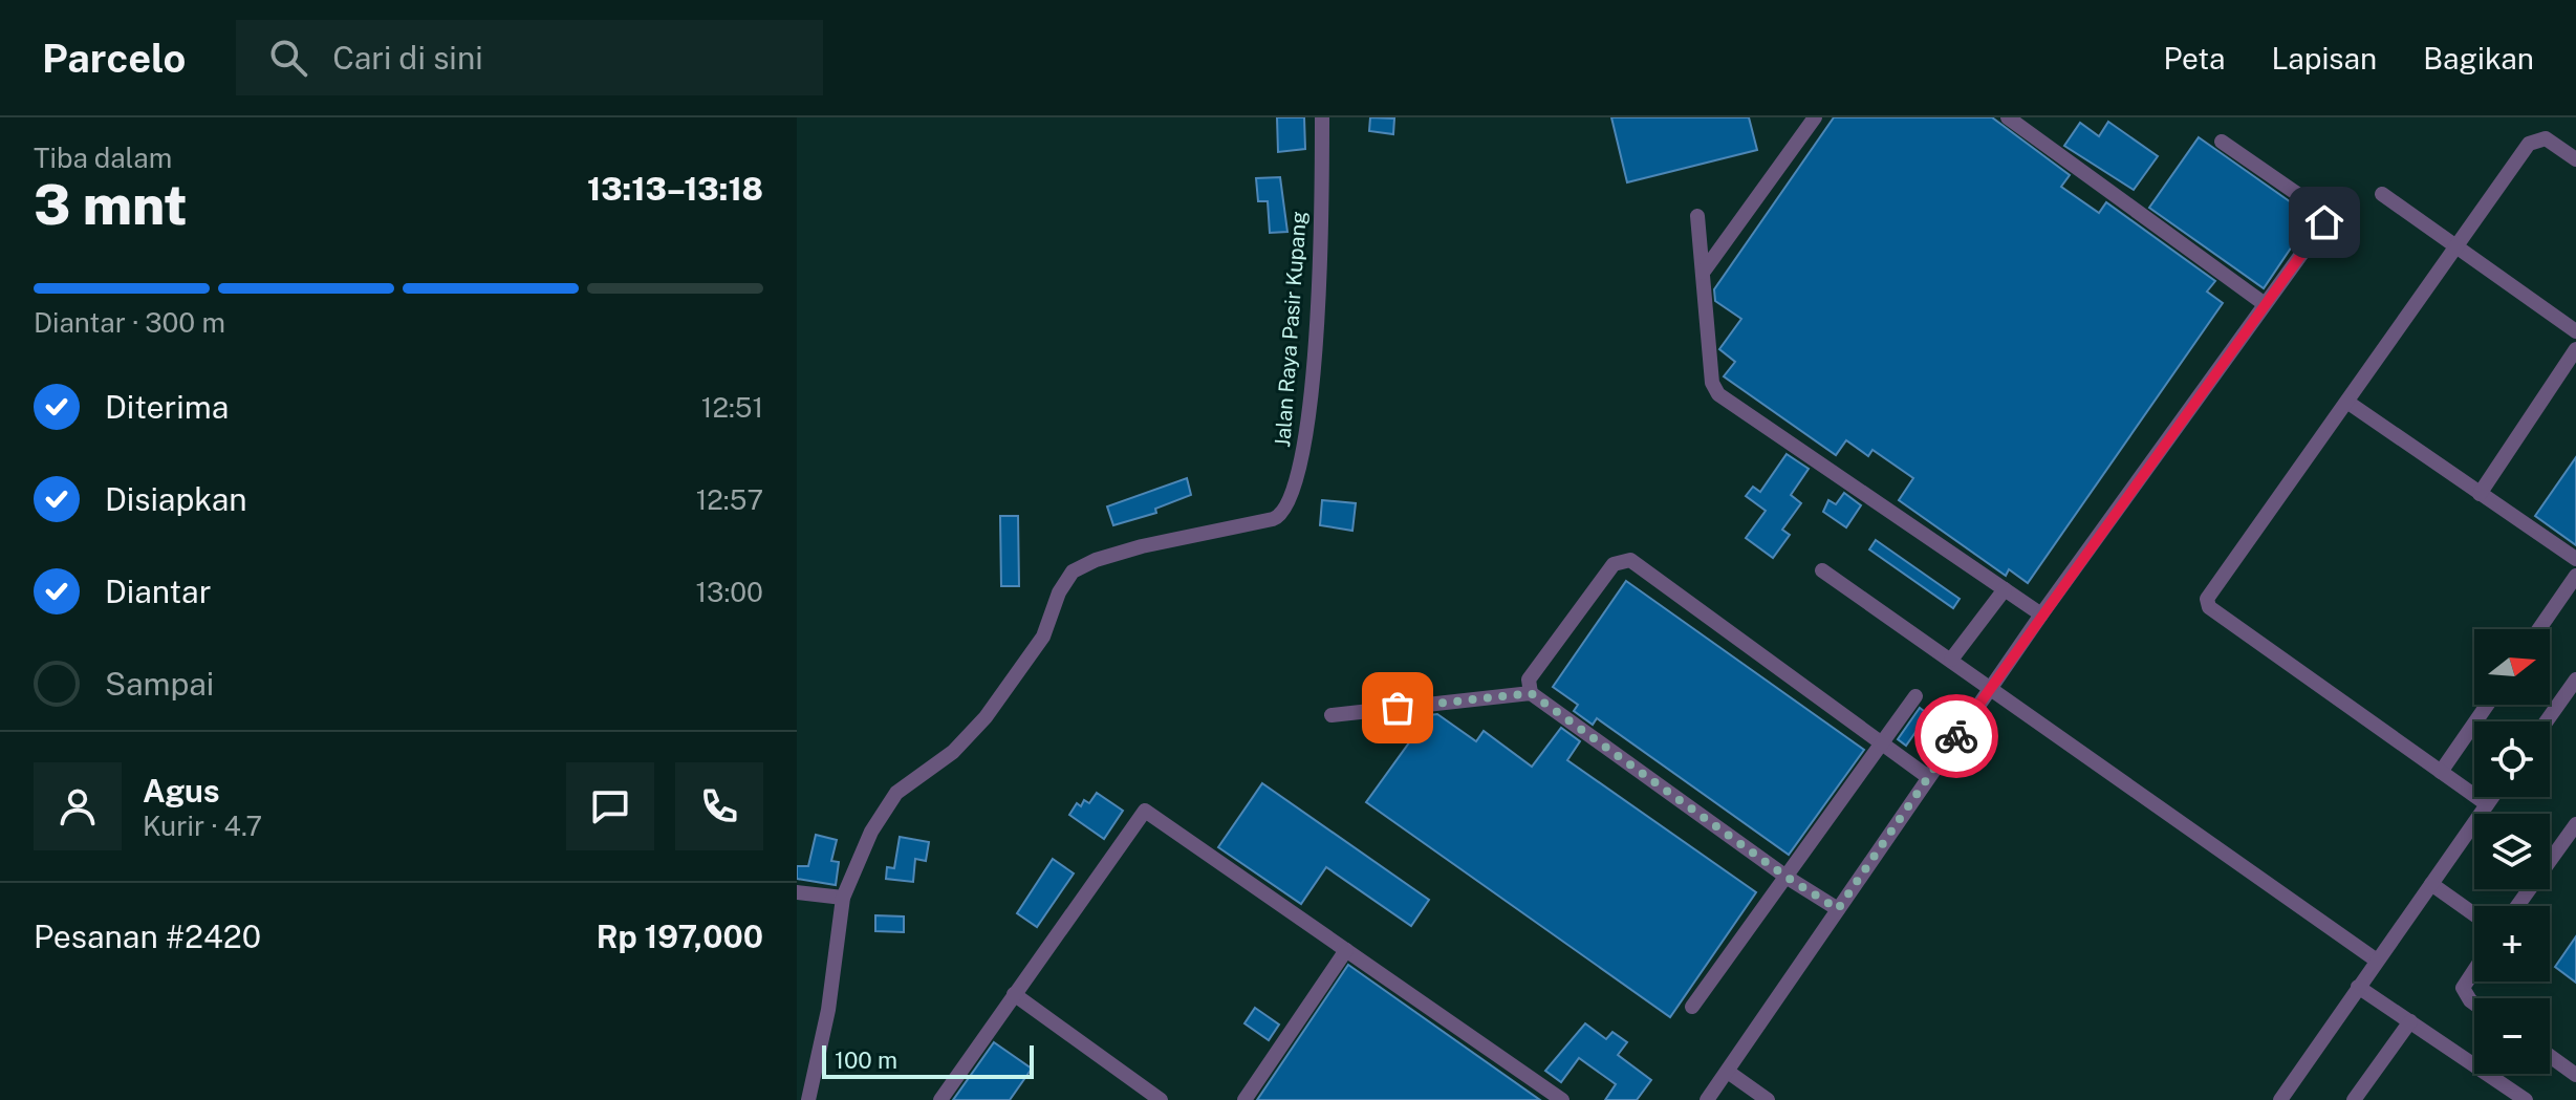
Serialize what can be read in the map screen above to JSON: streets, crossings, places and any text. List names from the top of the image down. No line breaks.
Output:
{"streets":{"street":["Jalan Raya Pasir Kupang"]},"scale_bar":"100 m","north":"right","page":{"header":"Parcelo","search":"Cari di sini","nav":["Peta","Lapisan","Bagikan"],"heading":["3 mnt","Tiba dalam","13:13–13:18"],"panel":["Agus","Kurir · 4.7","Pesanan #2420","Rp 197,000"],"bar":"Diantar · 300 m","list":[["Diterima","12:51"],["Disiapkan","12:57"],["Diantar","13:00"],"Sampai"],"map_buttons":["+","−"],"scale":"100 m"}}
